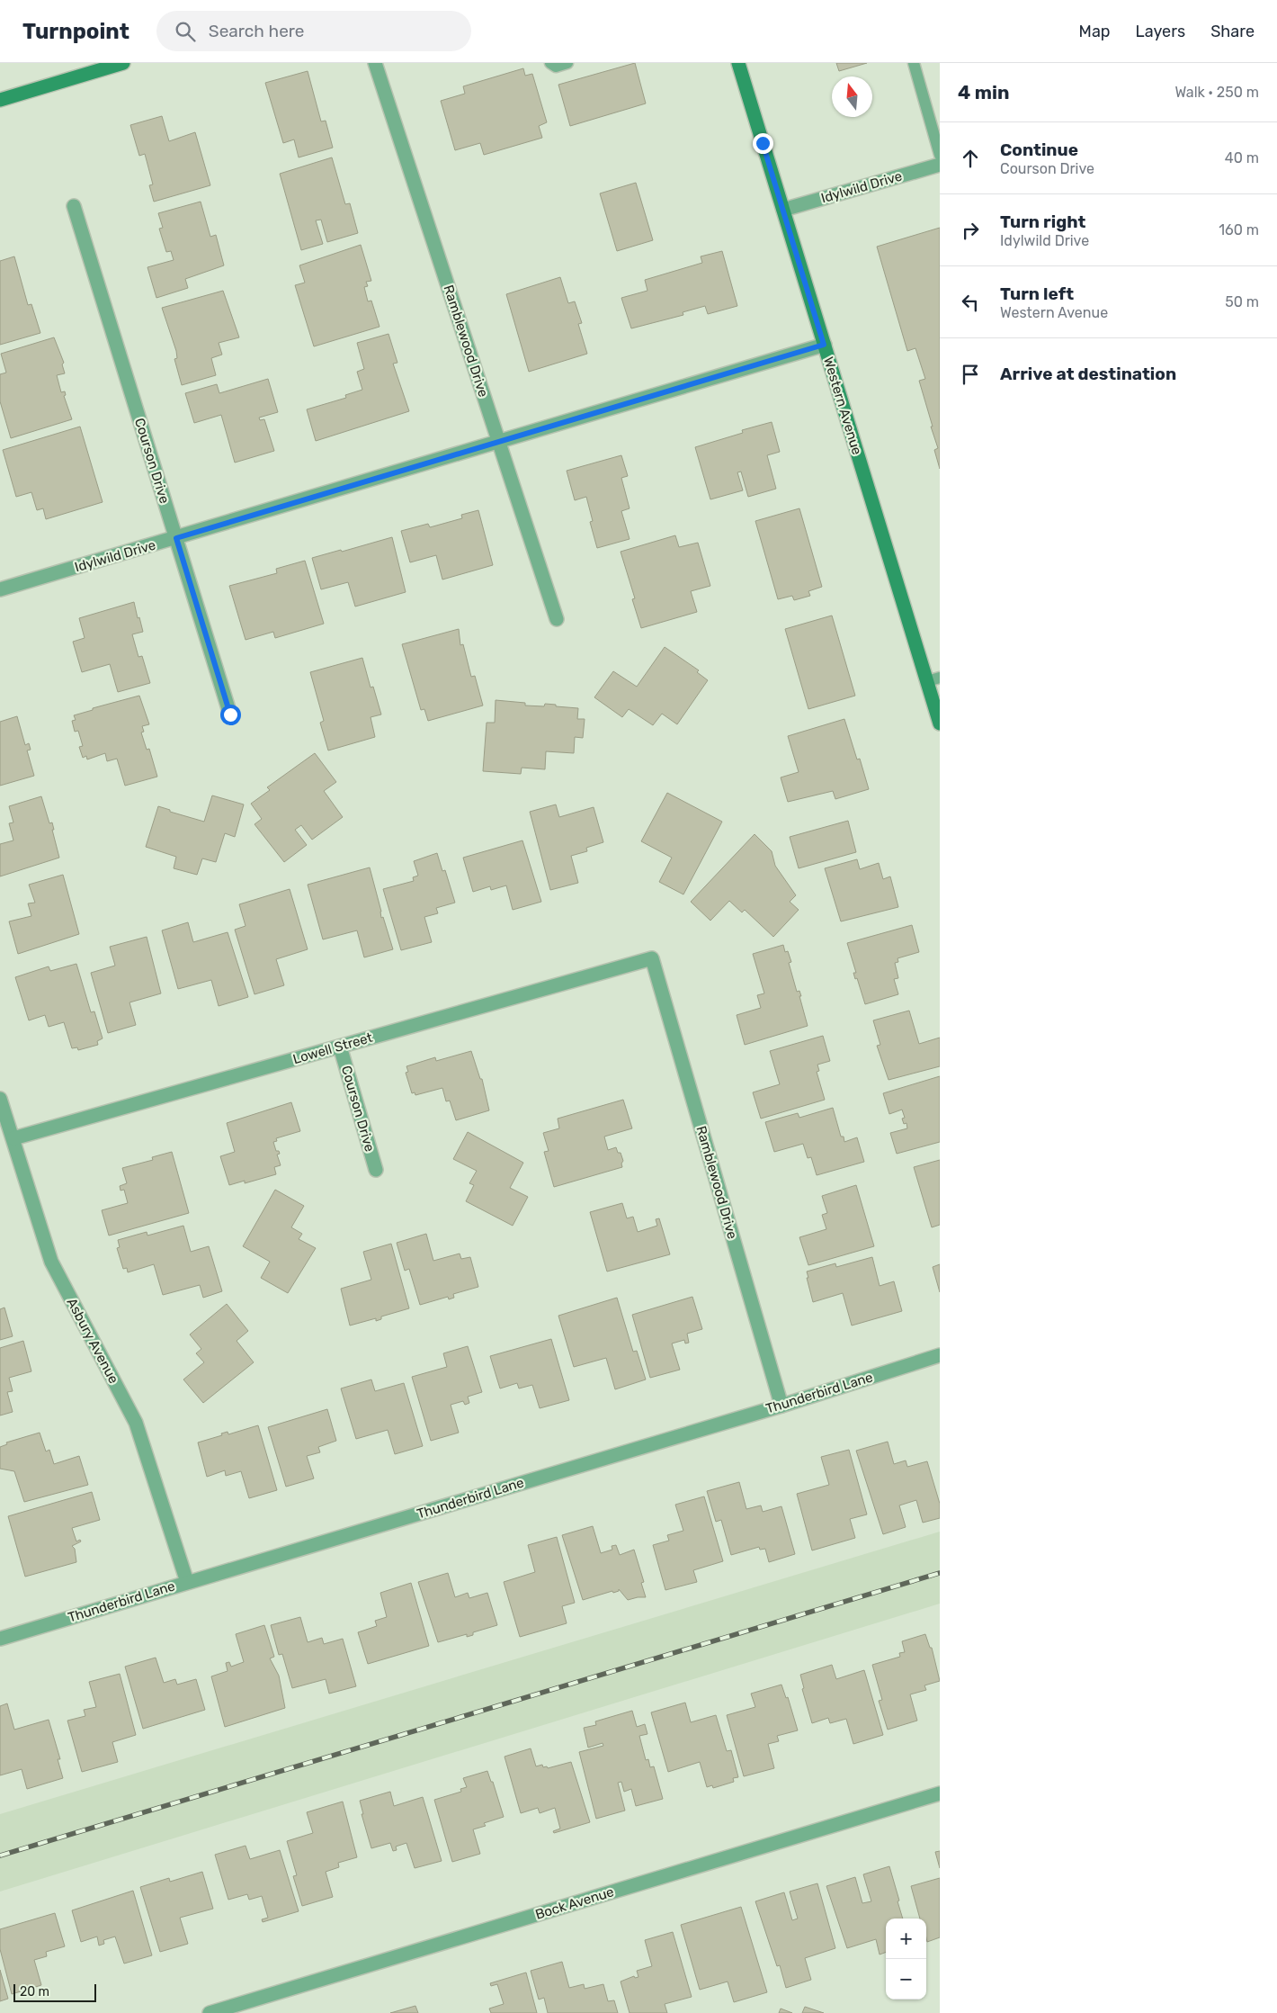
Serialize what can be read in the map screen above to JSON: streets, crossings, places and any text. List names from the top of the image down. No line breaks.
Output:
{"streets":{"street":["Idylwild Drive","Ramblewood Drive","Western Avenue","Courson Drive","Lowell Street","Asbury Avenue","Thunderbird Lane","Bock Avenue"]},"crossings":[["Idylwild Drive","Ramblewood Drive"],["Idylwild Drive","Western Avenue"],["Idylwild Drive","Courson Drive"],["Ramblewood Drive","Lowell Street"],["Ramblewood Drive","Thunderbird Lane"],["Courson Drive","Lowell Street"],["Lowell Street","Asbury Avenue"],["Asbury Avenue","Thunderbird Lane"]],"scale_bar":"20 m","north":"top","page":{"header":"Turnpoint","search":"Search here","nav":["Map","Layers","Share"],"heading":["4 min","Walk · 250 m"],"list":[["Continue","Courson Drive","40 m"],["Turn right","Idylwild Drive","160 m"],["Turn left","Western Avenue","50 m"],"Arrive at destination"],"map_buttons":["+","−"],"scale":"20 m"}}
